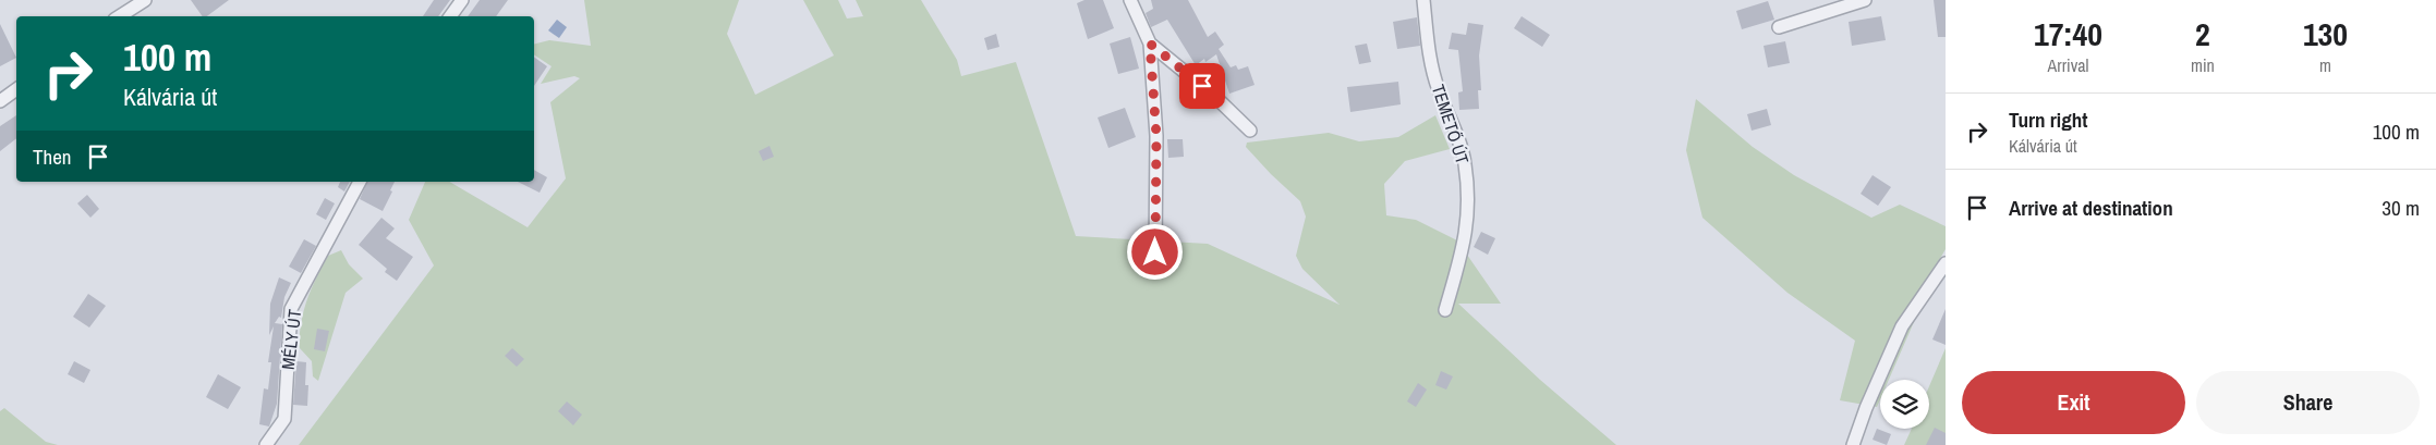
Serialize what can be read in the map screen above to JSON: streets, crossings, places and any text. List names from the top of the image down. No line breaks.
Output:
{"streets":{"street":["TEMETŐ ÚT","MÉLY ÚT"]},"page":{"eta":["17:40","Arrival","2","min","130","m"],"turn":["100 m","Kálvária út"],"list":[{"name":"Turn right","note":"Kálvária út","value":"100 m"},{"name":"Arrive at destination","value":"30 m"}],"then":"Then","buttons":["Exit","Share"]}}
